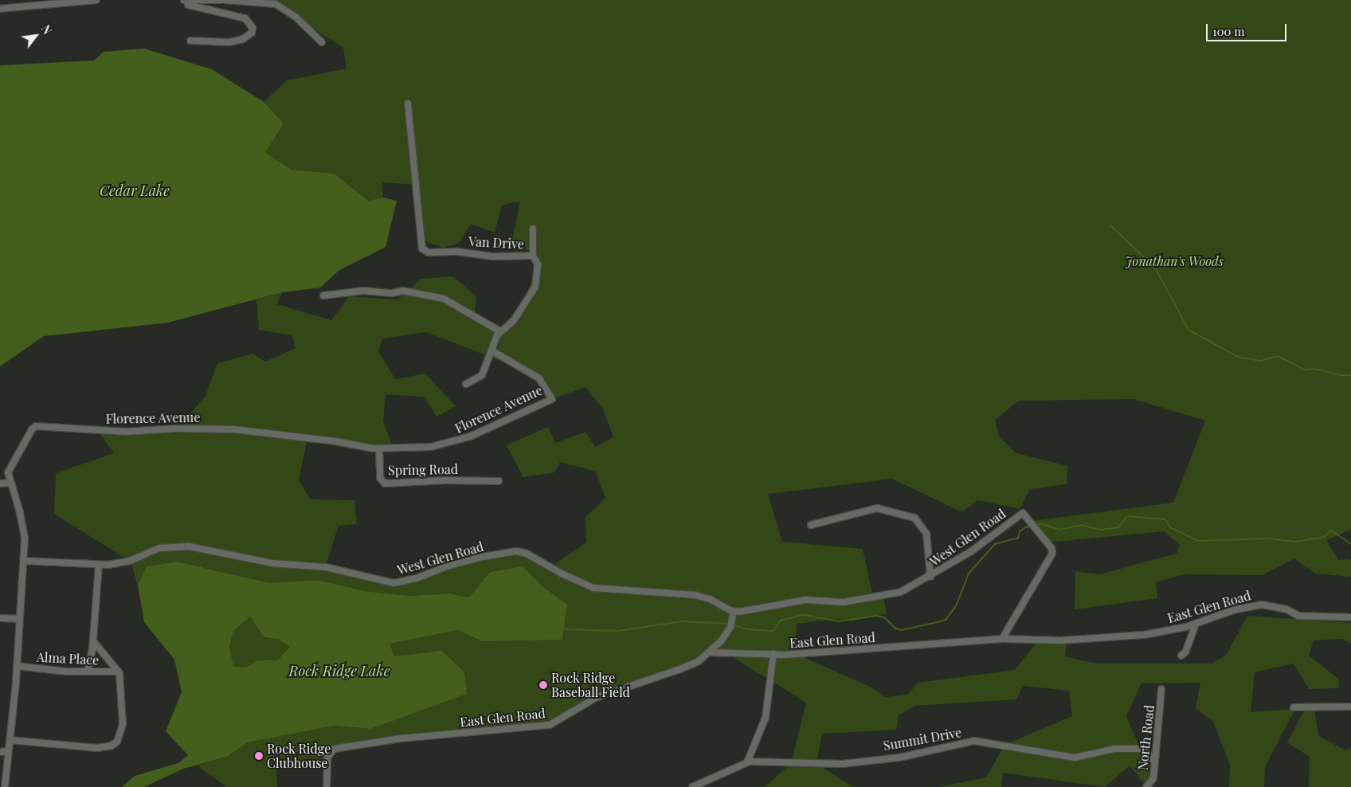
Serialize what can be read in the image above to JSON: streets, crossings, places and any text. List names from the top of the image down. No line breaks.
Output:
{"streets":{"street":["Van Drive","Florence Avenue","Spring Road","West Glen Road","East Glen Road","Alma Place","North Road","Summit Drive"]},"crossings":[["Van Drive","Florence Avenue"],["Florence Avenue","Spring Road"],["Florence Avenue","West Glen Road"],["Florence Avenue","Alma Place"],["West Glen Road","East Glen Road"],["North Road","Summit Drive"]],"water":["Cedar Lake","Rock Ridge Lake"],"parks":["Jonathan's Woods"],"places":["Rock Ridge Baseball Field","Rock Ridge Clubhouse"],"scale_bar":"100 m","north":"top right"}
